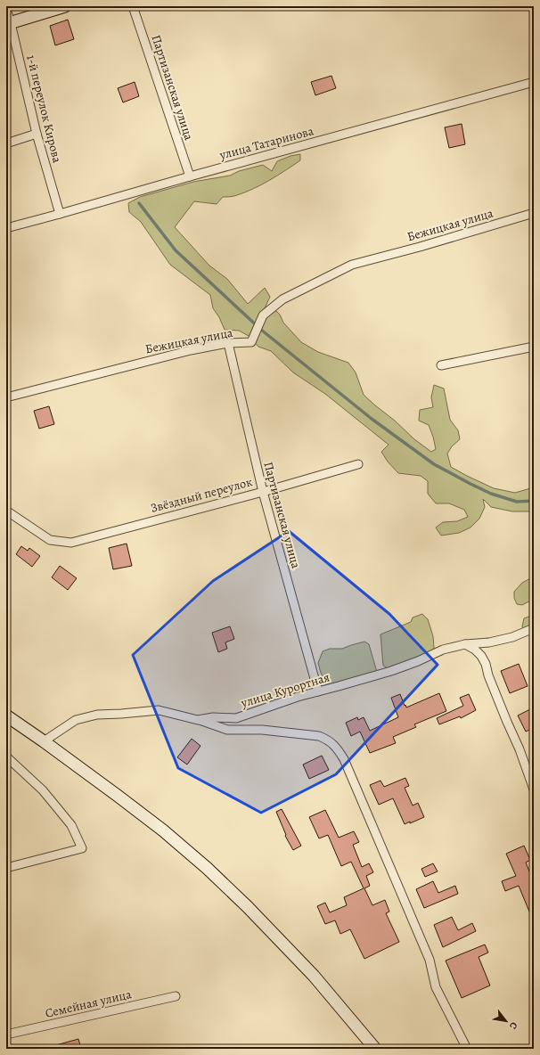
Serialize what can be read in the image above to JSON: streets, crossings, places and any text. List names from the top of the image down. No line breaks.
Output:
{"streets":{"street":["Партизанская улица","1-й переулок Кирова","улица Татаринова","Бежицкая улица","Звёздный переулок","улица Курортная","Семейная улица"]},"crossings":[["Партизанская улица","улица Татаринова"],["Партизанская улица","Бежицкая улица"],["Партизанская улица","Звёздный переулок"],["Партизанская улица","улица Курортная"],["1-й переулок Кирова","улица Татаринова"]],"north":"bottom right"}
